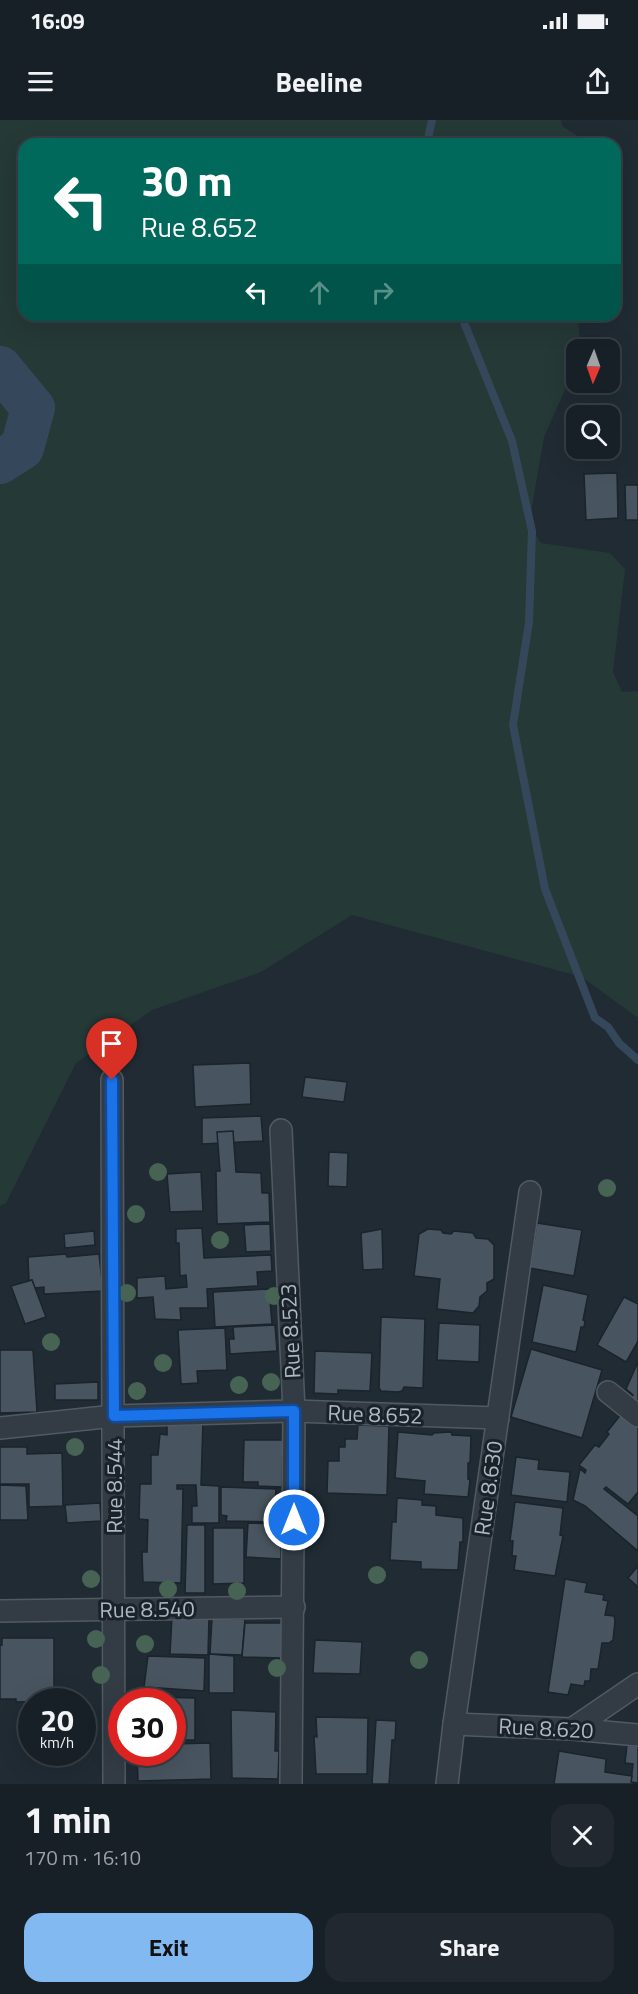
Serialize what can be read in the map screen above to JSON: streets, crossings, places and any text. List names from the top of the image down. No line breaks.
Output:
{"streets":{"street":["Rue 8.523","Rue 8.652","Rue 8.544","Rue 8.630","Rue 8.540","Rue 8.620"]},"crossings":[["Rue 8.523","Rue 8.652"],["Rue 8.523","Rue 8.540"],["Rue 8.652","Rue 8.544"],["Rue 8.652","Rue 8.630"],["Rue 8.544","Rue 8.540"],["Rue 8.630","Rue 8.620"]],"north":"bottom","page":{"status":"16:09","header":"Beeline","turn":["30 m","Rue 8.652"],"speed":"20 km/h","limit":"30","heading":["1 min","170 m · 16:10"],"buttons":["Exit","Share"]}}
